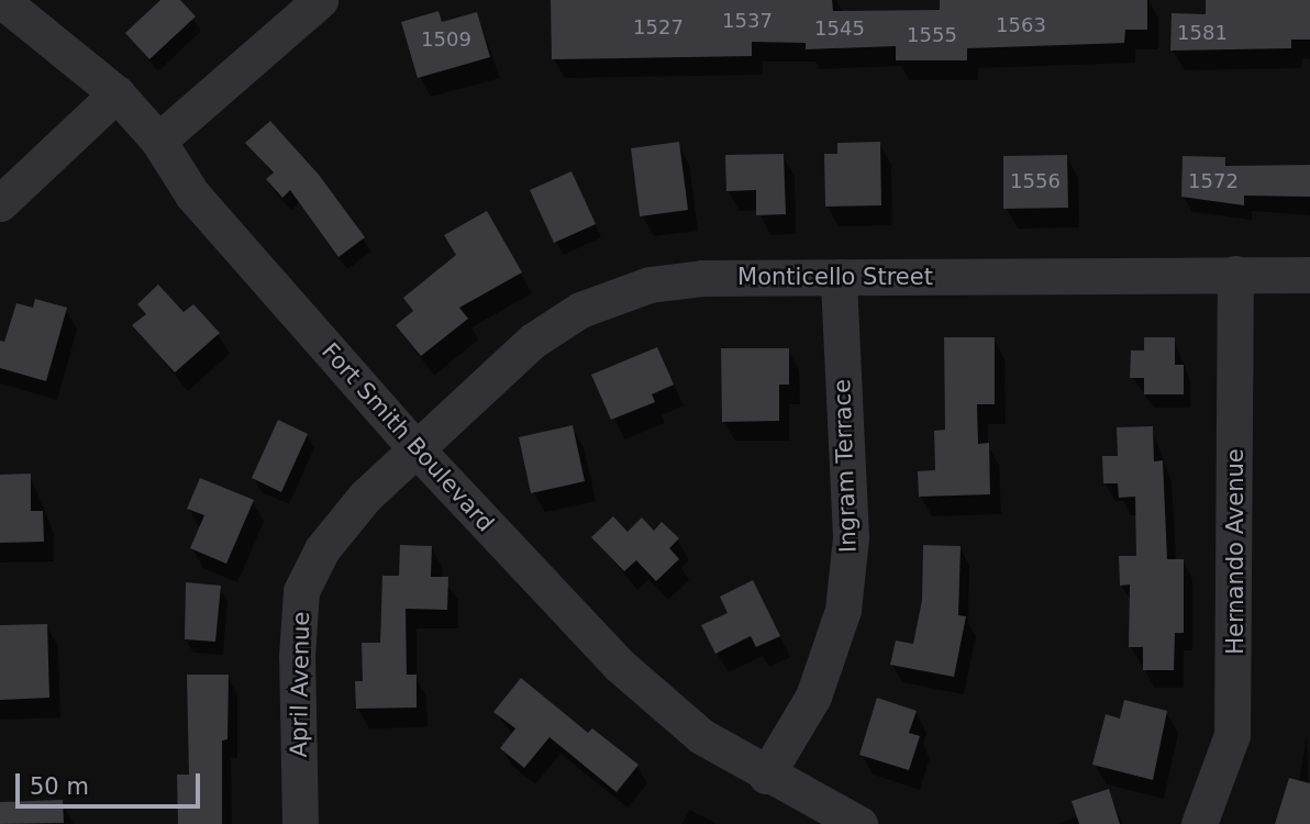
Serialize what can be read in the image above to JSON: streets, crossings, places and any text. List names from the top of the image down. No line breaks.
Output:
{"streets":{"street":["Monticello Street","Fort Smith Boulevard","Ingram Terrace","Hernando Avenue","April Avenue"]},"crossings":[["Monticello Street","Fort Smith Boulevard"],["Monticello Street","Ingram Terrace"],["Monticello Street","Hernando Avenue"],["Monticello Street","April Avenue"],["Fort Smith Boulevard","Ingram Terrace"],["Fort Smith Boulevard","April Avenue"]],"house_numbers":["1537","1563","1527","1545","1581","1555","1509","1556","1572"],"scale_bar":"50 m"}
